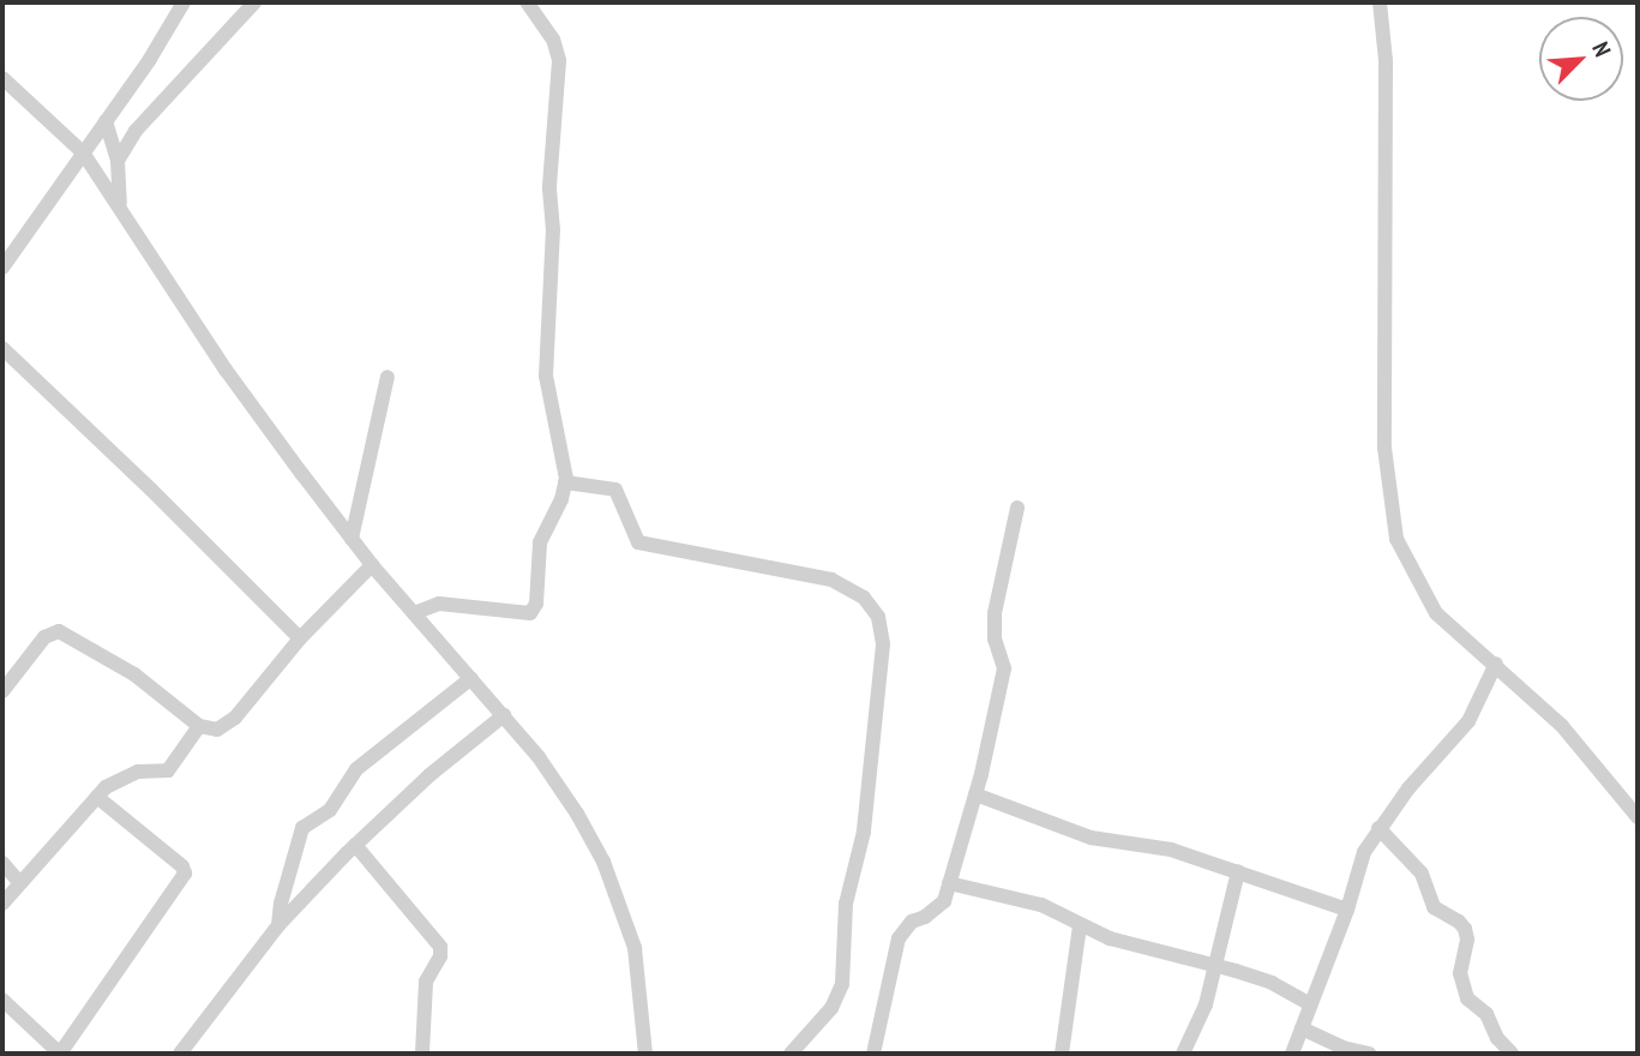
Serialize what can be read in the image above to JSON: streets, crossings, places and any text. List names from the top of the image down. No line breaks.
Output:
{"north":"top right"}
